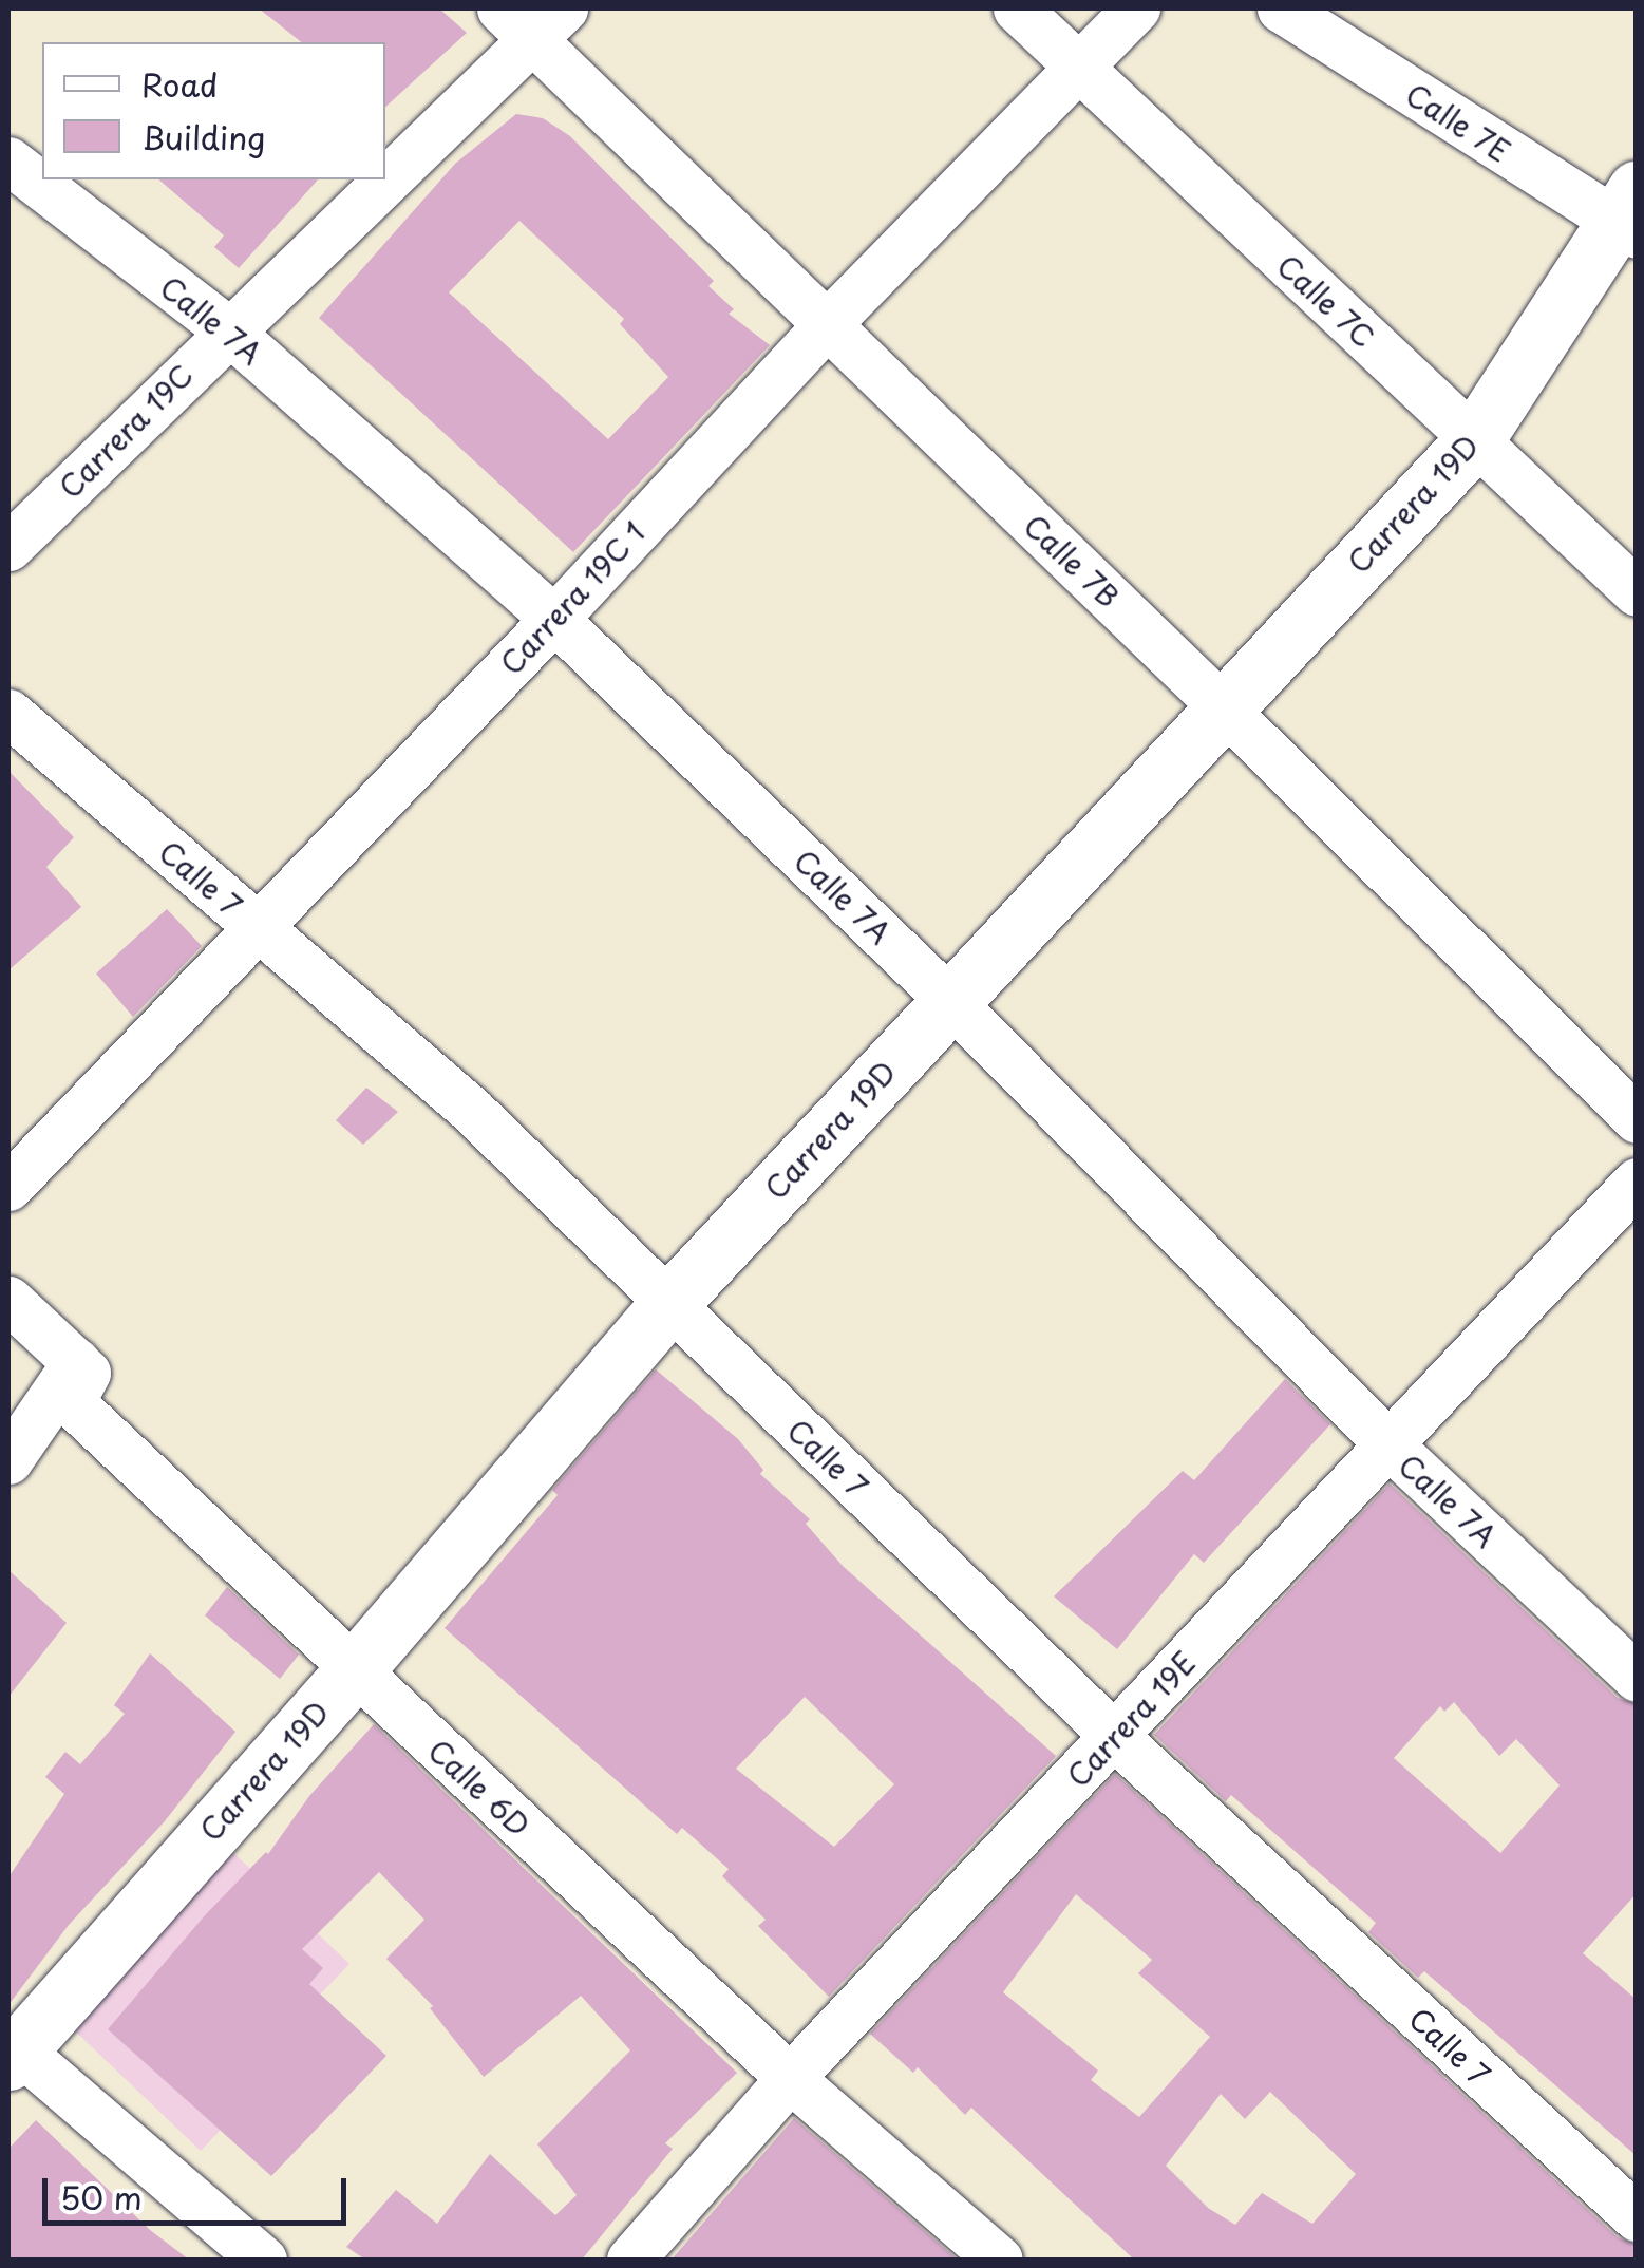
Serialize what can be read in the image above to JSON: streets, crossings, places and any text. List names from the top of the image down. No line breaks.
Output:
{"streets":{"street":["Calle 7E","Calle 7C","Calle 7A","Carrera 19C","Carrera 19D","Calle 7B","Carrera 19C 1","Calle 7","Carrera 19E","Calle 6D"]},"crossings":[["Calle 7E","Carrera 19D"],["Calle 7C","Carrera 19D"],["Calle 7C","Carrera 19C 1"],["Calle 7A","Carrera 19C"],["Calle 7A","Carrera 19D"],["Calle 7A","Carrera 19C 1"],["Calle 7A","Carrera 19E"],["Carrera 19C","Calle 7B"],["Carrera 19D","Calle 7B"],["Carrera 19D","Calle 7"],["Carrera 19D","Calle 6D"],["Calle 7B","Carrera 19C 1"],["Carrera 19C 1","Calle 7"],["Calle 7","Carrera 19E"],["Carrera 19E","Calle 6D"]],"legend":["Road","Building"],"scale_bar":"50 m"}
